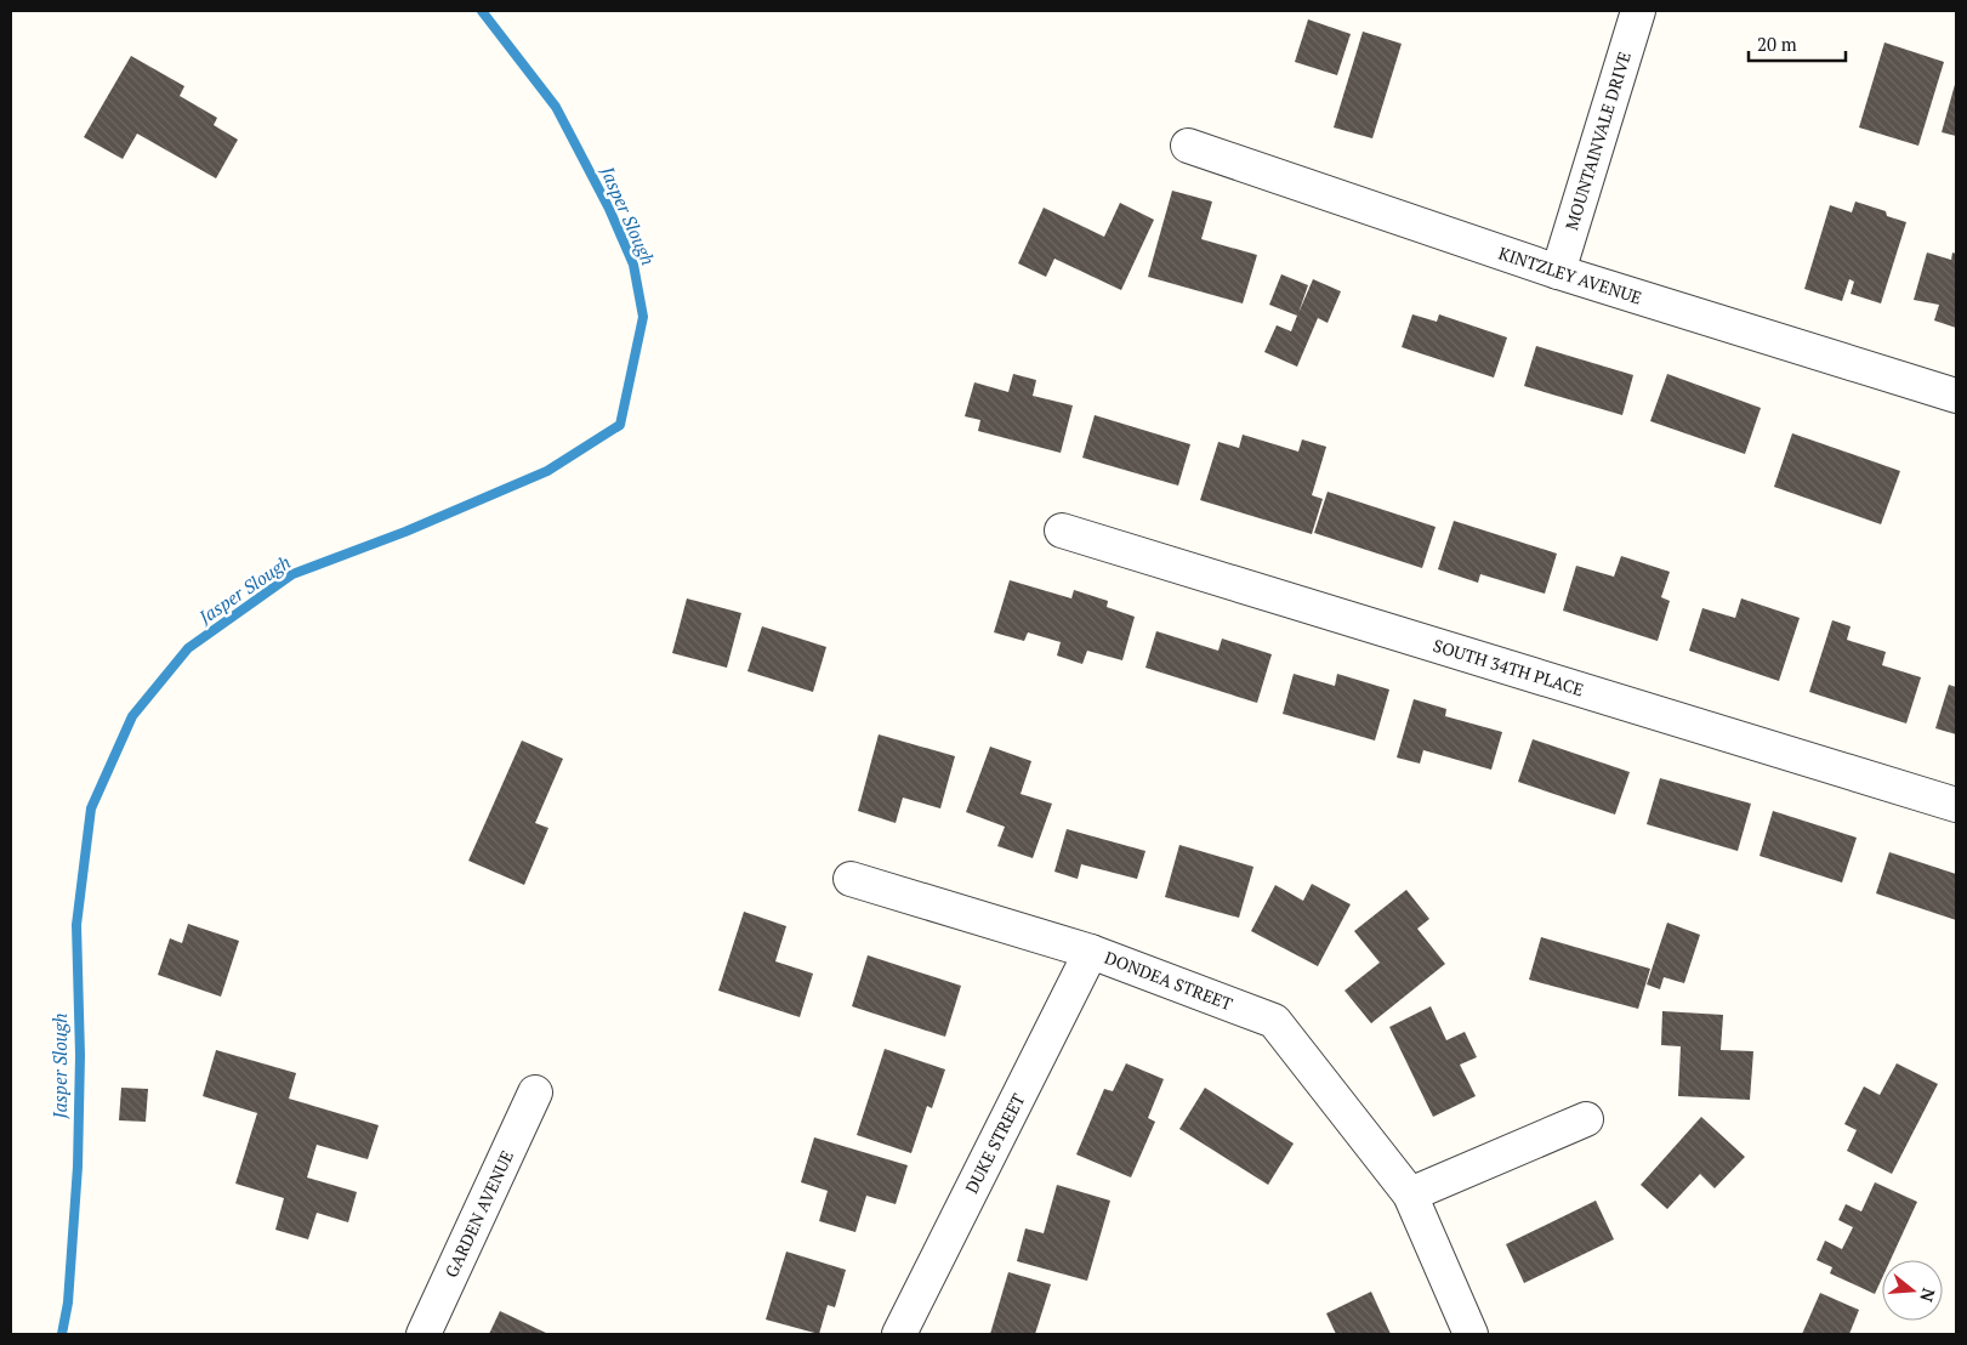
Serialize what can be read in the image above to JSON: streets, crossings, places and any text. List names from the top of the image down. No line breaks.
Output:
{"streets":{"street":["MOUNTAINVALE DRIVE","KINTZLEY AVENUE","SOUTH 34TH PLACE","DONDEA STREET","DUKE STREET","GARDEN AVENUE"]},"crossings":[["MOUNTAINVALE DRIVE","KINTZLEY AVENUE"],["DONDEA STREET","DUKE STREET"]],"water":["Jasper Slough"],"scale_bar":"20 m","north":"right"}
